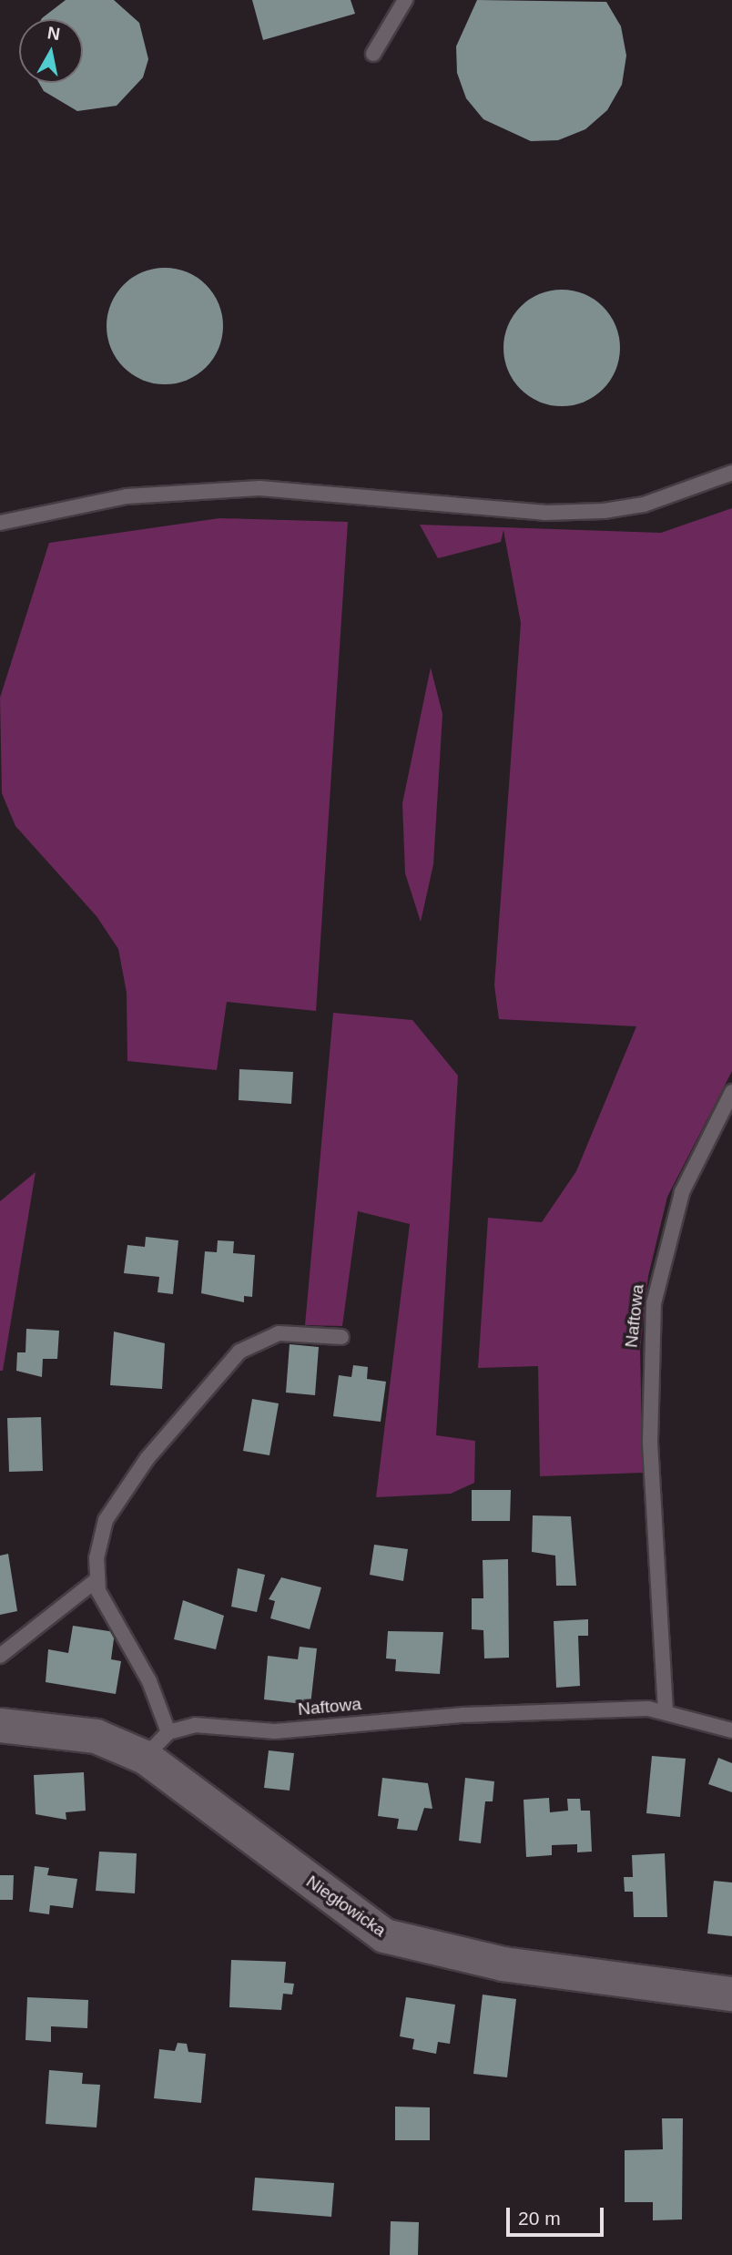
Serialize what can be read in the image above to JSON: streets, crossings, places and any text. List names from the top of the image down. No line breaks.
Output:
{"streets":{"street":["Niegłowicka"],"lane":["Naftowa"]},"scale_bar":"20 m","north":"top"}
